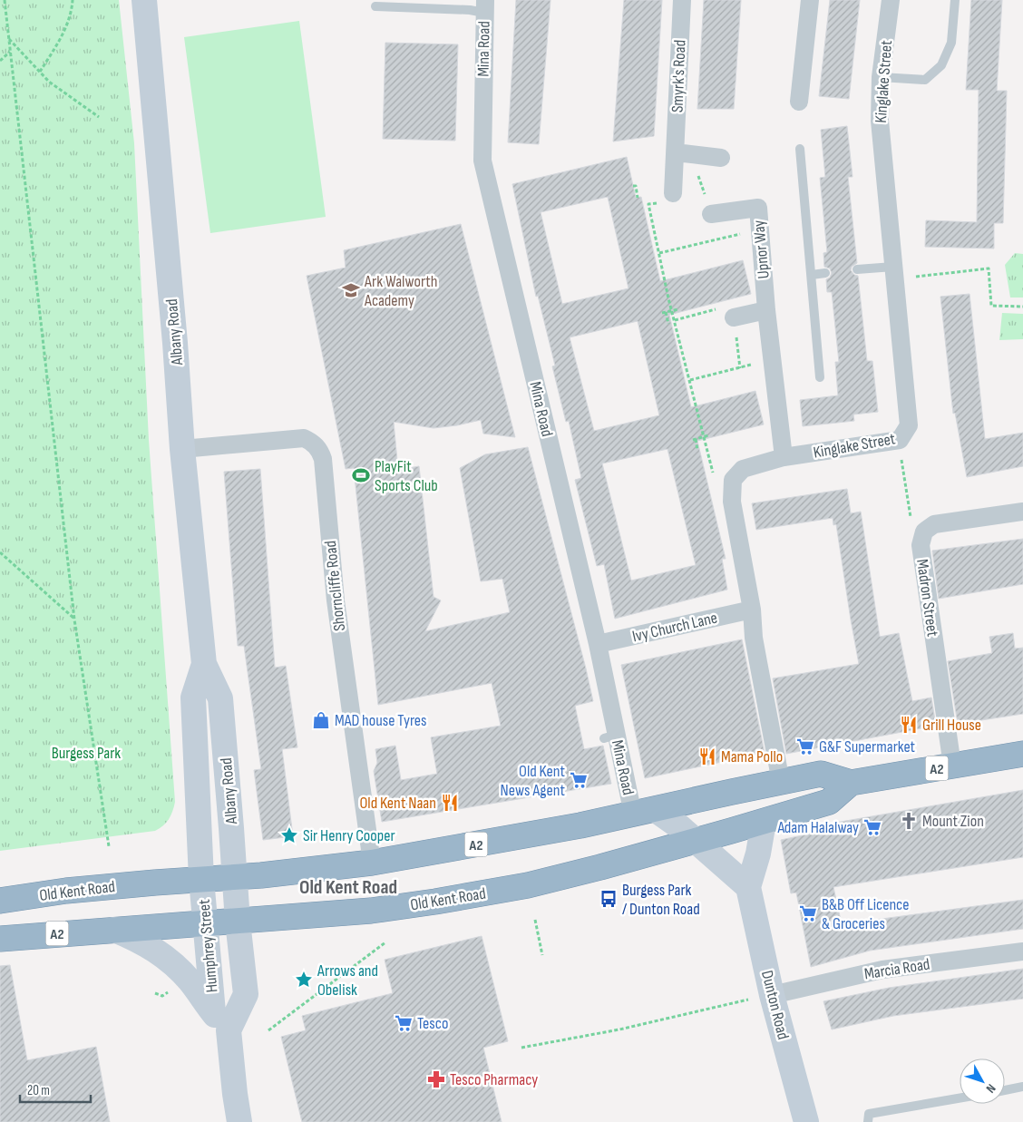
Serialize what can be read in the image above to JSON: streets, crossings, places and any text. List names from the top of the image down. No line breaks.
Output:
{"streets":{"highway":["A2","Old Kent Road"],"main road":["Albany Road","Humphrey Street","Dunton Road"],"street":["Mina Road","Smyrk's Road","Kinglake Street","Upnor Way","Shorncliffe Road","Madron Street","Ivy Church Lane","Marcia Road"]},"crossings":[["Mina Road","Ivy Church Lane"],["Mina Road","Old Kent Road"],["Kinglake Street","Upnor Way"],["Kinglake Street","Ivy Church Lane"],["Kinglake Street","Old Kent Road"],["Albany Road","Shorncliffe Road"],["Albany Road","Old Kent Road"],["Albany Road","Humphrey Street"],["Shorncliffe Road","Old Kent Road"],["Madron Street","Old Kent Road"],["Old Kent Road","Humphrey Street"],["Old Kent Road","Dunton Road"],["Marcia Road","Dunton Road"]],"districts":["Old Kent Road"],"parks":["Burgess Park"],"places":{"school or university":["Ark Walworth Academy"],"sports":["PlayFit Sports Club"],"shop":["MAD house Tyres"],"restaurant":["Grill House","Mama Pollo","Old Kent Naan"],"supermarket":["G&F Supermarket","Old Kent News Agent","Adam Halalway","B&B Off Licence & Groceries","Tesco"],"church":["Mount Zion"],"place":["Sir Henry Cooper","Arrows and Obelisk"],"bus stop":["Burgess Park / Dunton Road"],"pharmacy":["Tesco Pharmacy"]},"scale_bar":"20 m","north":"bottom right"}
